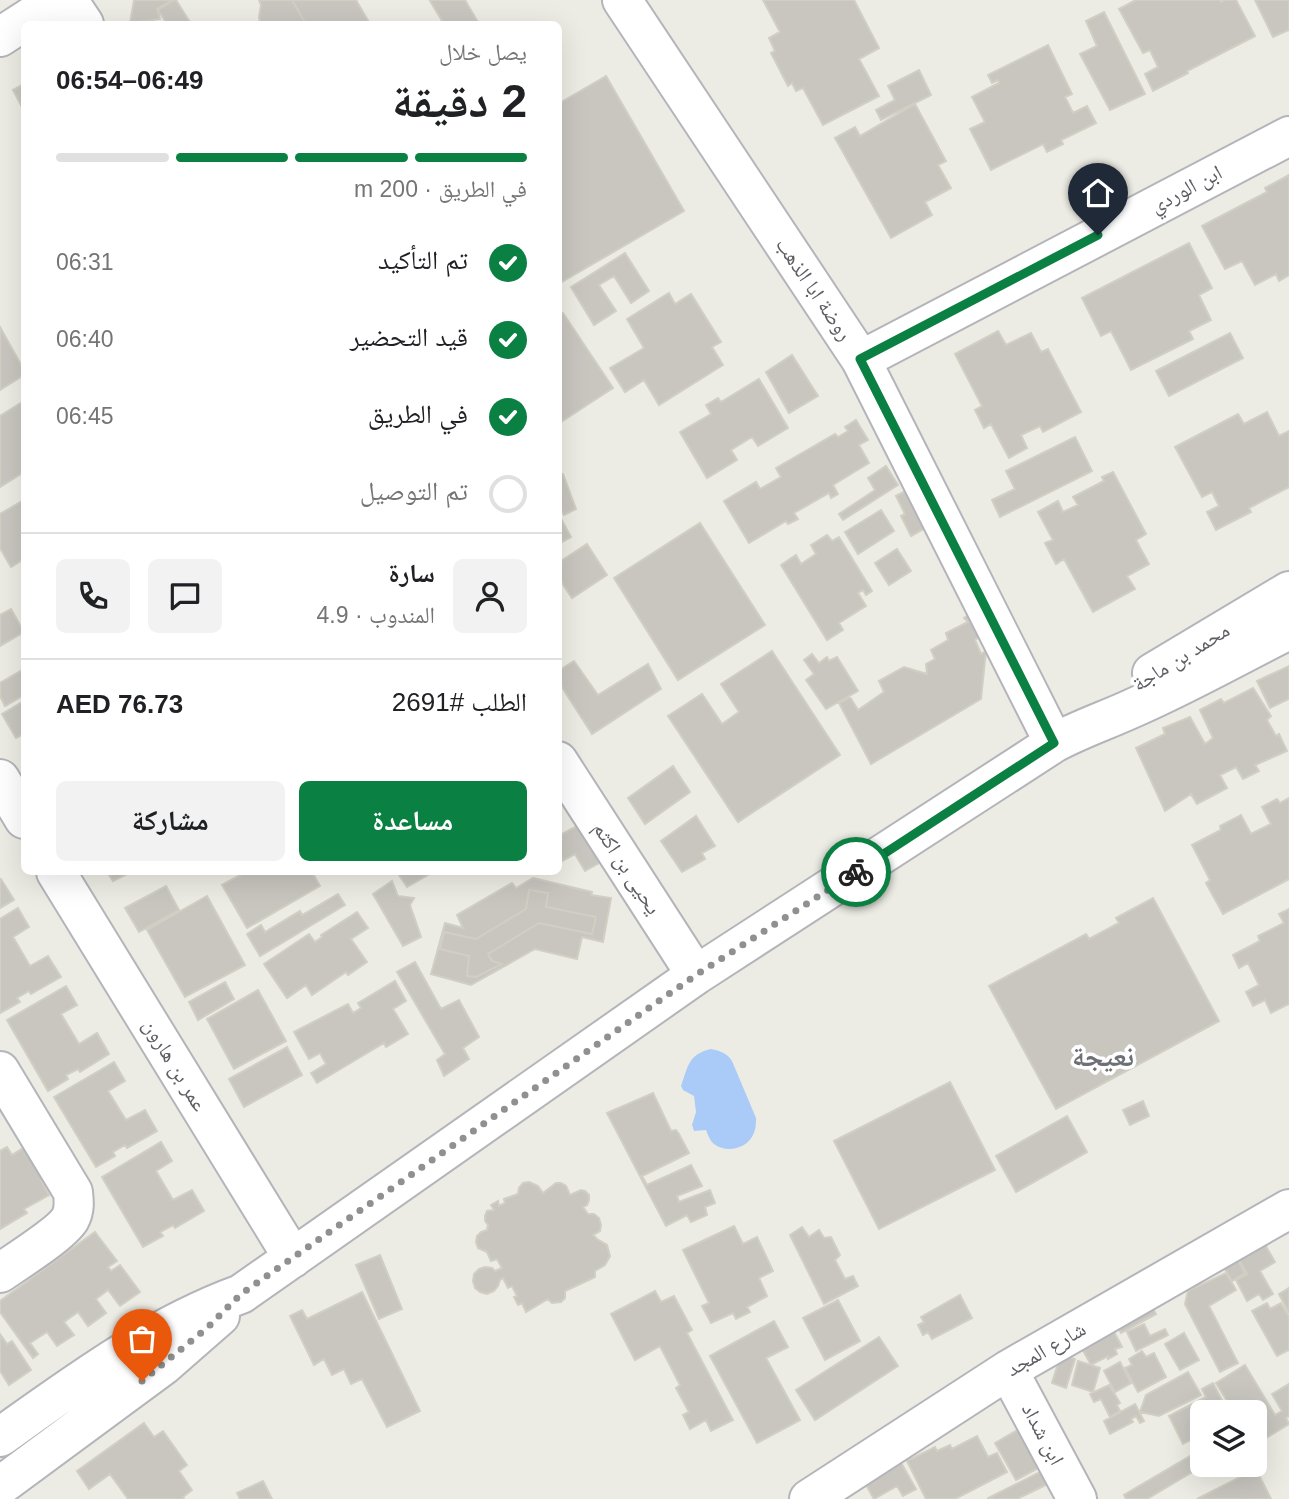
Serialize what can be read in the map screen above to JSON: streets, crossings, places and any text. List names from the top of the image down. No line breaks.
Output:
{"streets":{"street":["ابن الوردي","روضة ابا الذهب","محمد بن ماجة","يحيى بن اكثم","عمر بن هارون","شارع المجد","ابن شداد"]},"crossings":[["ابن الوردي","روضة ابا الذهب"],["روضة ابا الذهب","محمد بن ماجة"],["محمد بن ماجة","يحيى بن اكثم"],["محمد بن ماجة","عمر بن هارون"],["شارع المجد","ابن شداد"]],"districts":["نعيجة"],"page":{"heading":["2 دقيقة","يصل خلال","06:49–06:54"],"panel":["سارة","المندوب · 4.9","الطلب #2691","AED 76.73"],"bar":"في الطريق · 200 m","list":[["تم التأكيد","06:31"],["قيد التحضير","06:40"],["في الطريق","06:45"],"تم التوصيل"],"buttons":["مساعدة","مشاركة"]}}
